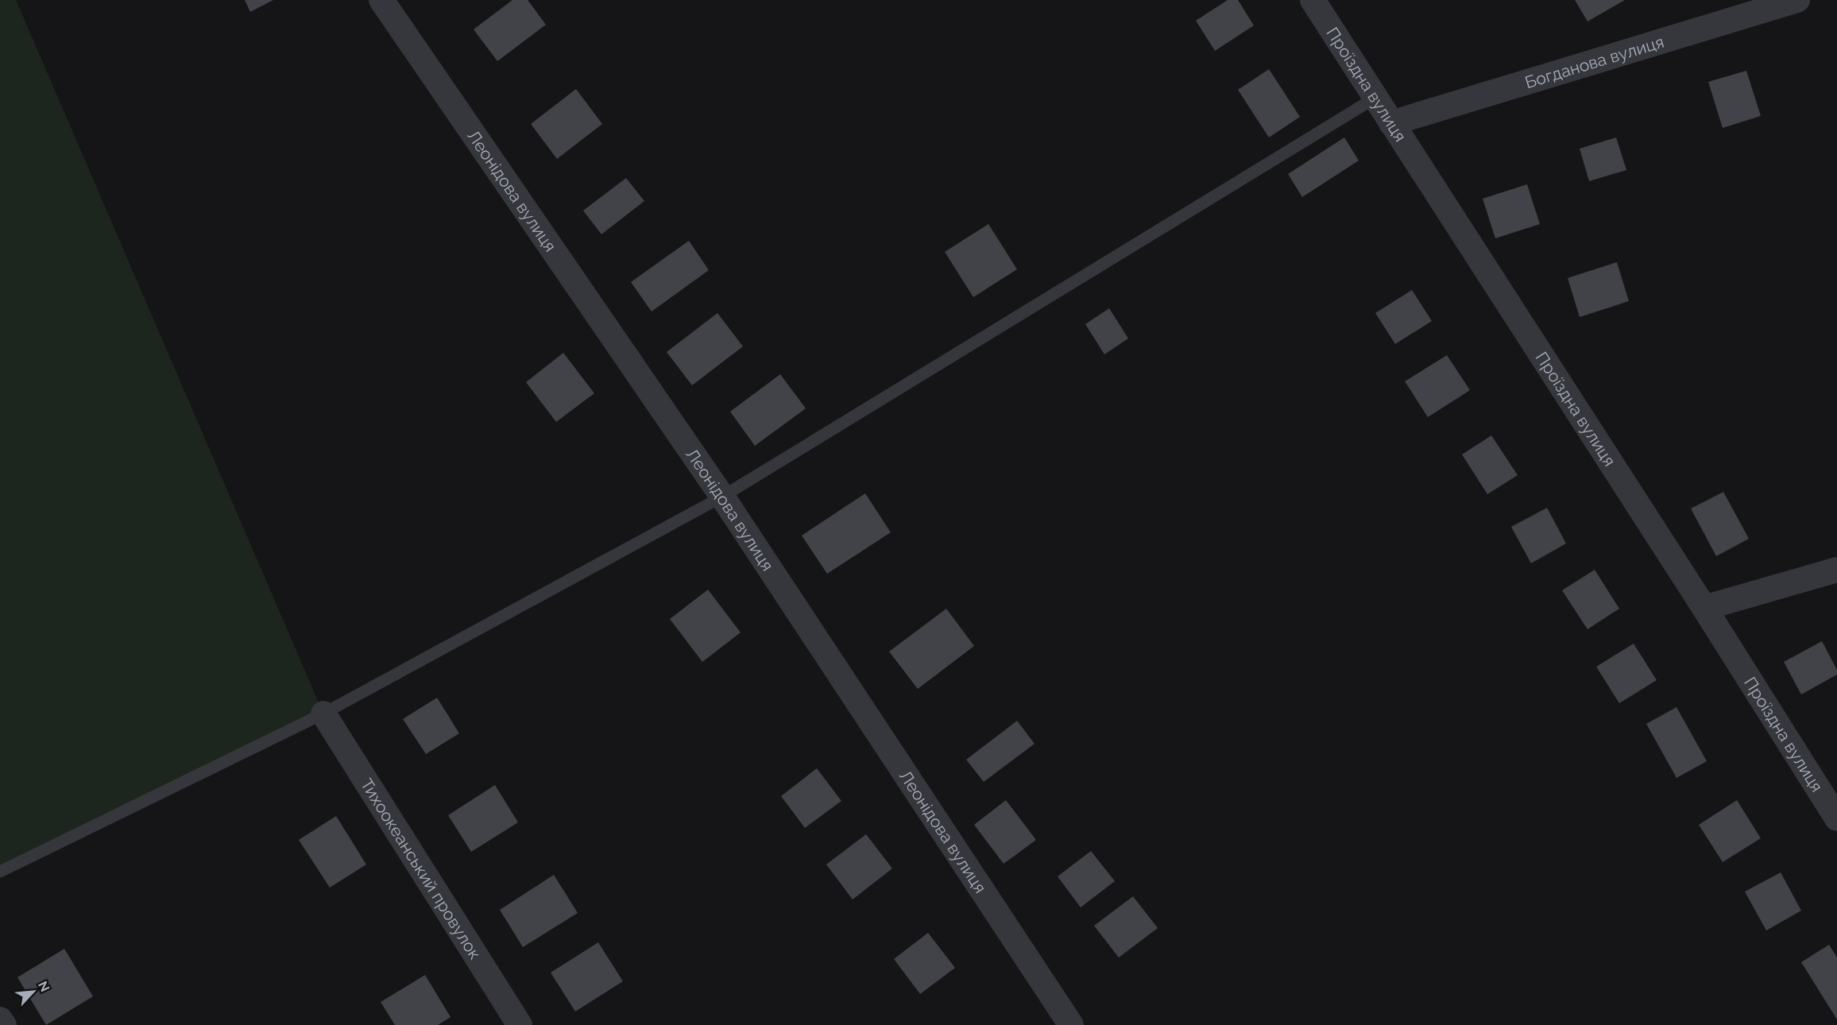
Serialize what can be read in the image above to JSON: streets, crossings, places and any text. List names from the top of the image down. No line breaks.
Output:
{"streets":{"street":["Богданова вулиця","Проїздна вулиця","Леонідова вулиця","Тихоокеанський провулок"]},"crossings":[["Богданова вулиця","Проїздна вулиця"]],"north":"top right"}
